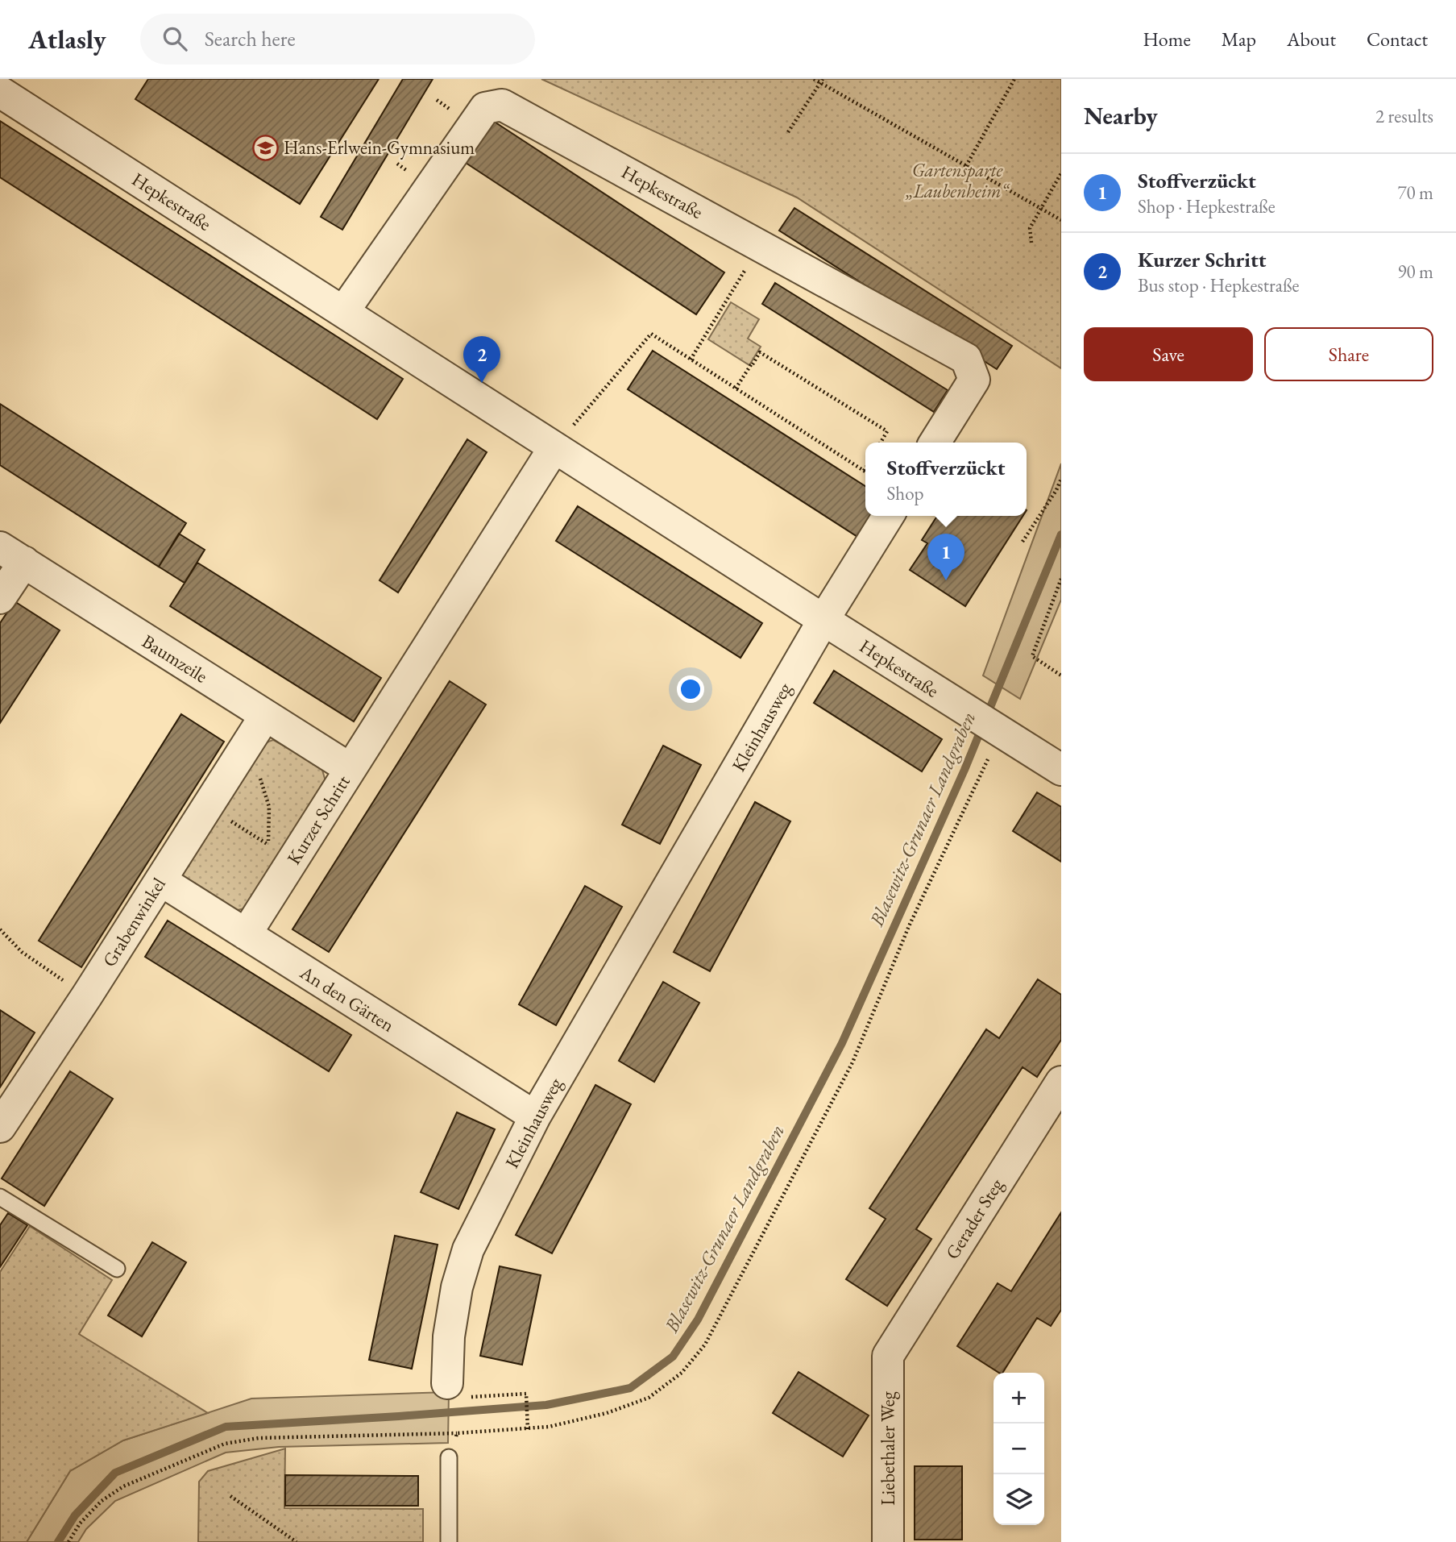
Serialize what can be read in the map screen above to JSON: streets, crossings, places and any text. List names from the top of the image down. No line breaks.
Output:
{"streets":{"street":["Hepkestraße","Baumzeile","Kleinhausweg","Kurzer Schritt","Grabenwinkel","An den Gärten","Gerader Steg","Liebethaler Weg"]},"crossings":[["Hepkestraße","Kleinhausweg"],["Hepkestraße","Kurzer Schritt"],["Baumzeile","Kurzer Schritt"],["Baumzeile","Grabenwinkel"],["Kleinhausweg","An den Gärten"],["Kurzer Schritt","An den Gärten"],["Grabenwinkel","An den Gärten"],["Gerader Steg","Liebethaler Weg"]],"water":["Blasewitz‐Grunaer Landgraben"],"parks":["Gartensparte „Laubenheim“"],"places":{"school or university":["Hans-Erlwein-Gymnasium"]},"page":{"header":"Atlasly","search":"Search here","nav":["Home","Map","About","Contact"],"heading":["Nearby","2 results"],"list":[{"mark":"1","name":"Stoffverzückt","note":"Shop · Hepkestraße","value":"70 m"},{"mark":"2","name":"Kurzer Schritt","note":"Bus stop · Hepkestraße","value":"90 m"}],"buttons":["Save","Share"],"pins":["2","1"],"popup":["Stoffverzückt","Shop"],"map_buttons":["+","−"]}}
